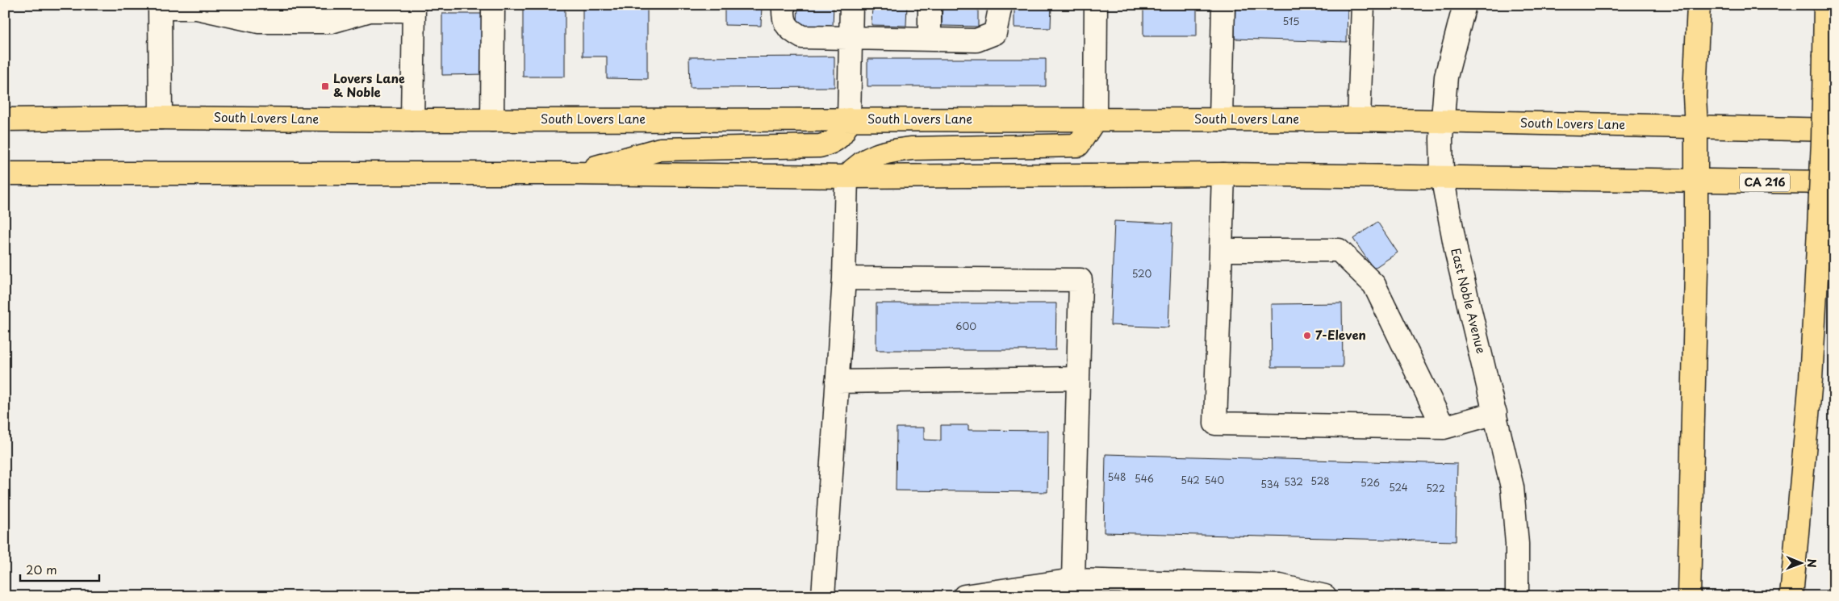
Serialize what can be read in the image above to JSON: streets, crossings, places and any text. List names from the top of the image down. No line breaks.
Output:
{"streets":{"main road":["South Lovers Lane","CA 216"],"street":["East Noble Avenue"]},"crossings":[["South Lovers Lane","East Noble Avenue"]],"places":{"transit":["Lovers Lane & Noble"],"other":["7-Eleven"]},"house_numbers":["515","520","600","548","546","542","540","528","532","526","534","524","522"],"scale_bar":"20 m","north":"right"}
